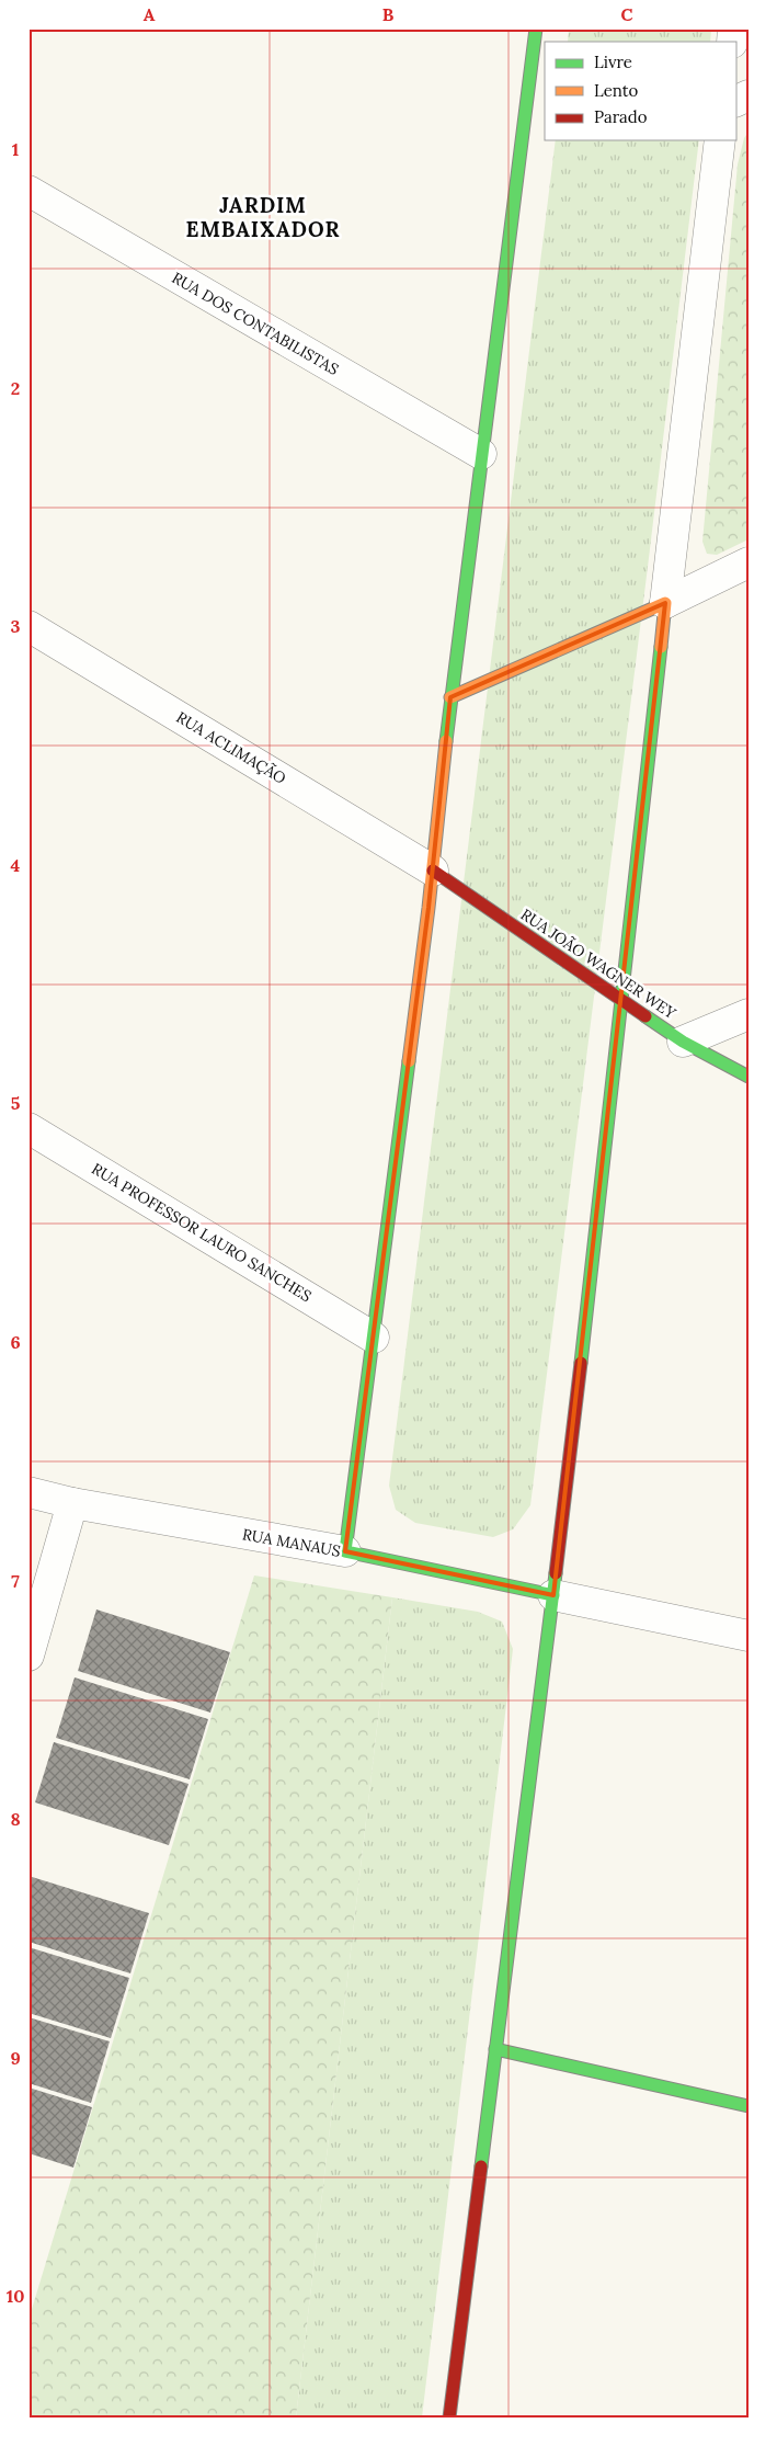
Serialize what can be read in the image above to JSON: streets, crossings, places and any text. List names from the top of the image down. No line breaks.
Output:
{"streets":{"street":["RUA DOS CONTABILISTAS","RUA ACLIMAÇÃO","RUA JOÃO WAGNER WEY","RUA PROFESSOR LAURO SANCHES","RUA MANAUS"]},"crossings":[["RUA ACLIMAÇÃO","RUA JOÃO WAGNER WEY"]],"districts":["JARDIM EMBAIXADOR"],"legend":["Livre","Lento","Parado"],"grid":{"columns":["A","B","C"],"rows":["1","2","3","4","5","6","7","8","9","10"]}}
